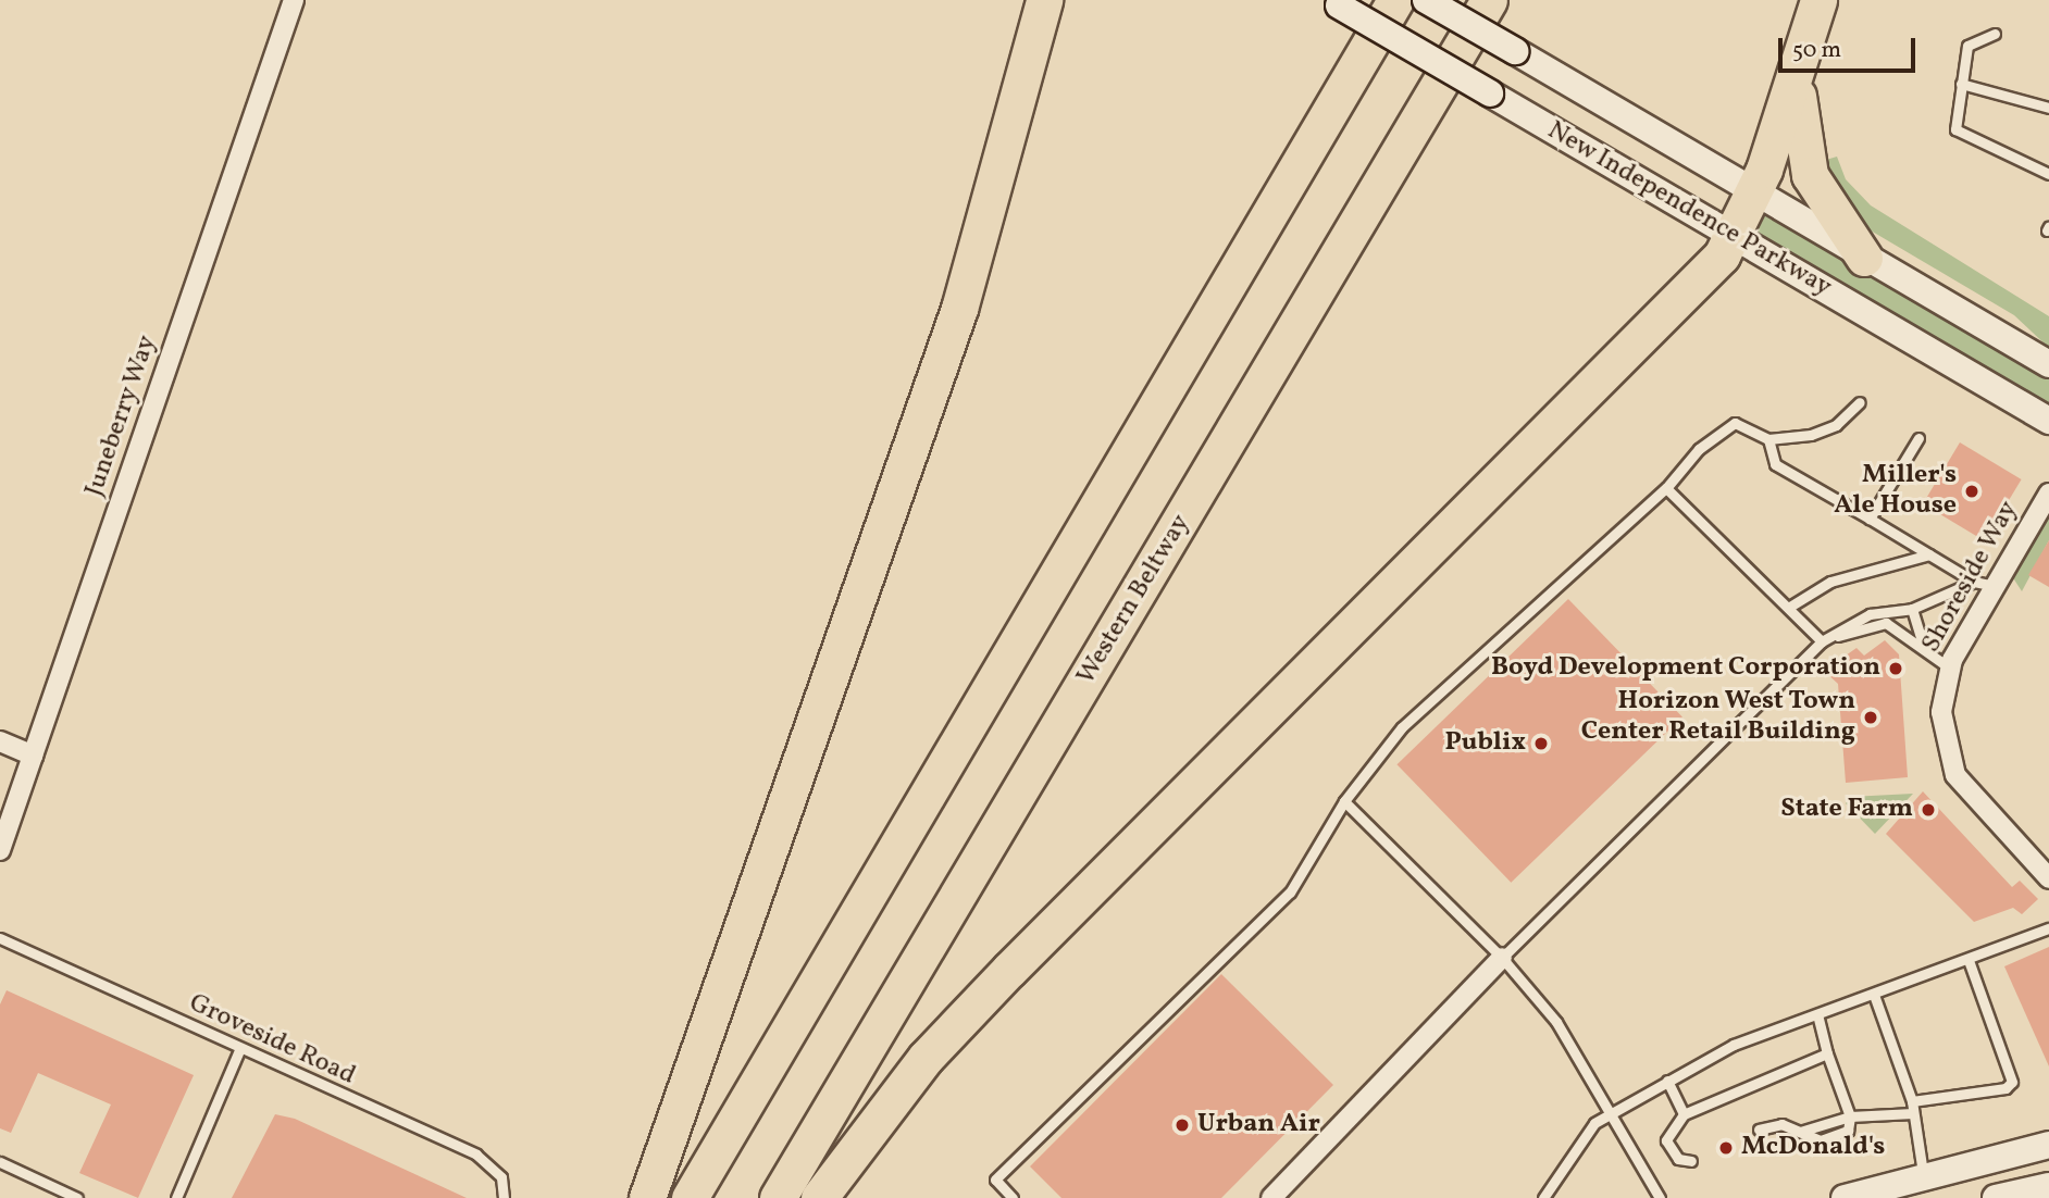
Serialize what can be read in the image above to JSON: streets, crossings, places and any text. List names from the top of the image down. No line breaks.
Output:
{"streets":{"highway":["Western Beltway"],"main road":["New Independence Parkway"],"street":["Juneberry Way","Shoreside Way"],"lane":["Groveside Road"]},"places":["Miller's Ale House","Boyd Development Corporation","Horizon West Town Center Retail Building","Publix","State Farm","Urban Air","McDonald's"],"scale_bar":"50 m"}
